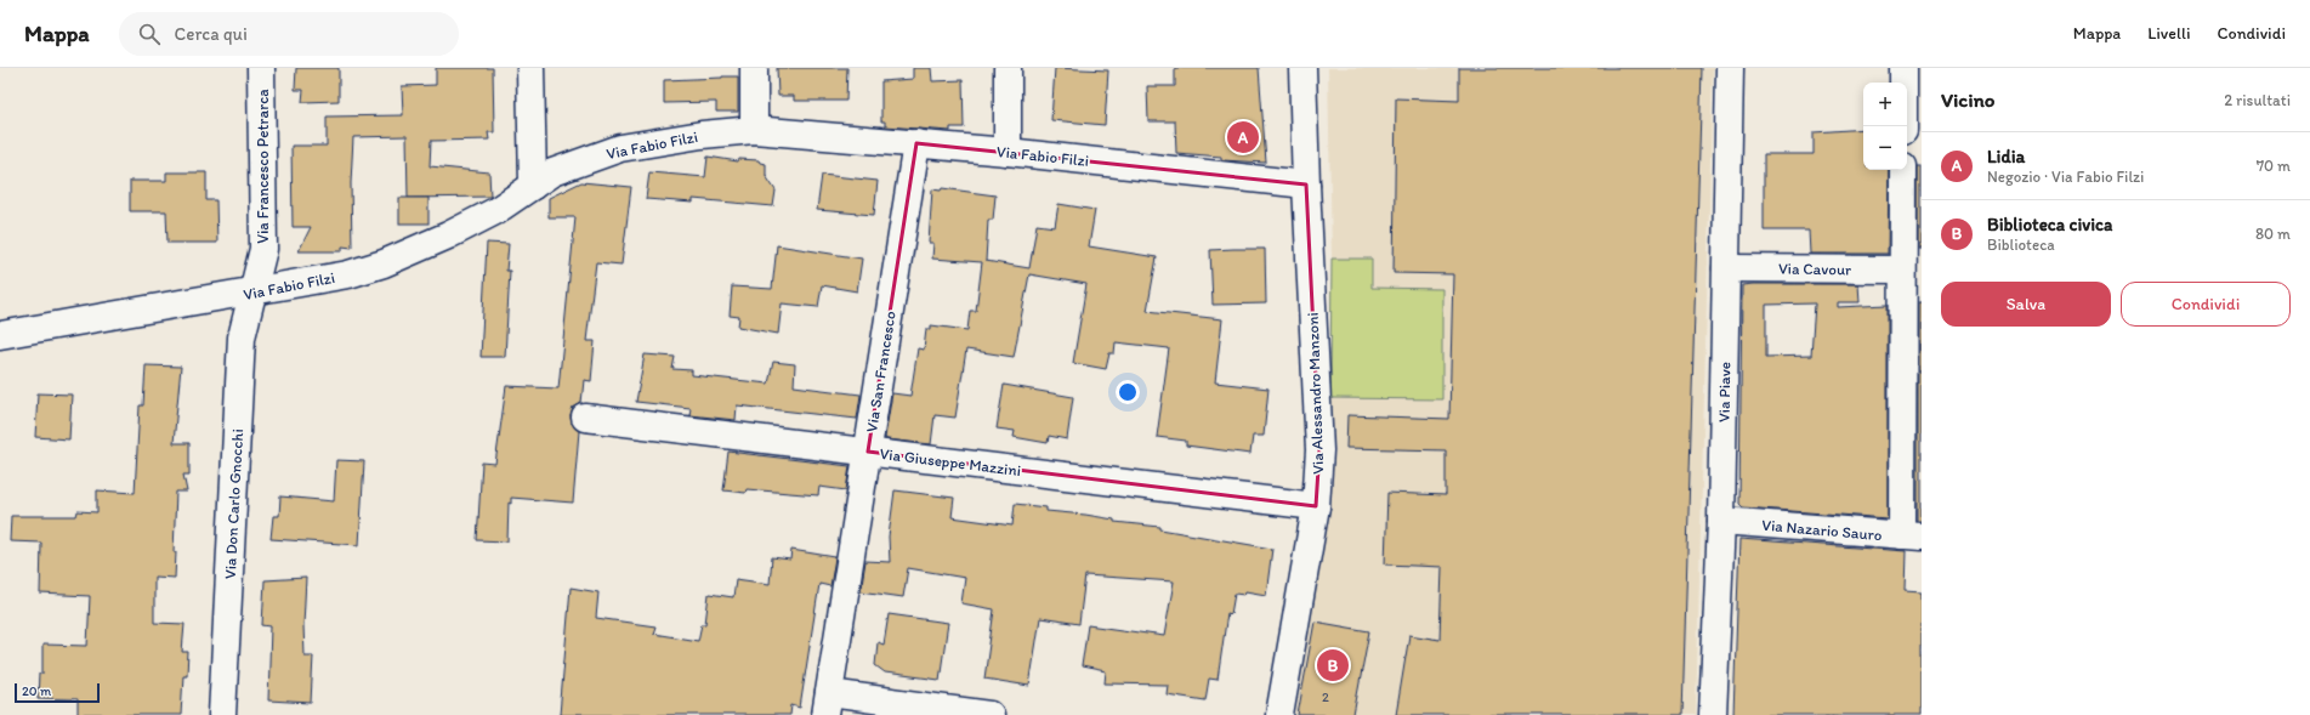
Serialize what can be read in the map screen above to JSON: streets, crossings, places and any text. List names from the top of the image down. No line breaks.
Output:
{"streets":{"street":["Via Fabio Filzi","Via Francesco Petrarca","Via Cavour","Via San Francesco","Via Piave","Via Alessandro Manzoni","Via Giuseppe Mazzini","Via Don Carlo Gnocchi","Via Nazario Sauro"]},"crossings":[["Via Fabio Filzi","Via Francesco Petrarca"],["Via Fabio Filzi","Via San Francesco"],["Via Fabio Filzi","Via Alessandro Manzoni"],["Via Fabio Filzi","Via Don Carlo Gnocchi"],["Via Francesco Petrarca","Via Don Carlo Gnocchi"],["Via Cavour","Via Piave"],["Via San Francesco","Via Giuseppe Mazzini"],["Via Piave","Via Nazario Sauro"],["Via Alessandro Manzoni","Via Giuseppe Mazzini"]],"house_numbers":["2"],"scale_bar":"20 m","page":{"header":"Mappa","search":"Cerca qui","nav":["Mappa","Livelli","Condividi"],"heading":["Vicino","2 risultati"],"map_buttons":["+","−"],"pins":["A","B"],"list":[{"mark":"A","name":"Lidia","note":"Negozio · Via Fabio Filzi","value":"70 m"},{"mark":"B","name":"Biblioteca civica","note":"Biblioteca","value":"80 m"}],"buttons":["Salva","Condividi"],"scale":"20 m"}}
